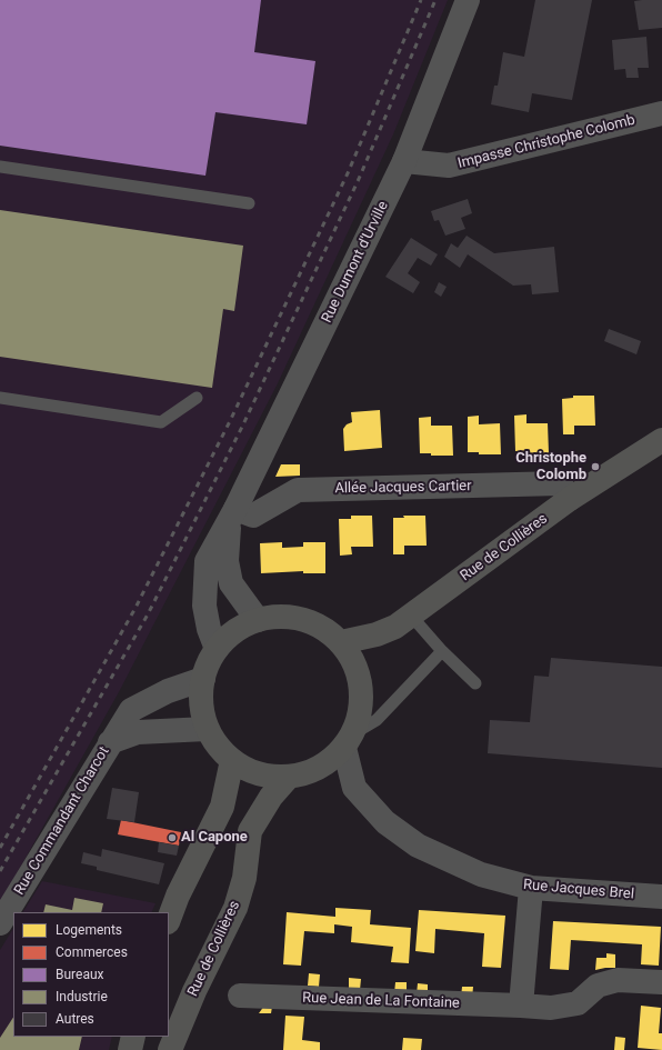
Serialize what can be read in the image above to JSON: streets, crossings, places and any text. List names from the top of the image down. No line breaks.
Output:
{"streets":{"main road":["Rue de Collières"],"street":["Impasse Christophe Colomb","Rue Dumont d'Urville","Allée Jacques Cartier","Rue Commandant Charcot","Rue Jacques Brel","Rue Jean de La Fontaine"]},"crossings":[["Impasse Christophe Colomb","Rue Dumont d'Urville"],["Rue Dumont d'Urville","Allée Jacques Cartier"],["Allée Jacques Cartier","Rue de Collières"]],"places":["Christophe Colomb","Al Capone"],"legend":["Logements","Commerces","Bureaux","Industrie","Autres"]}
